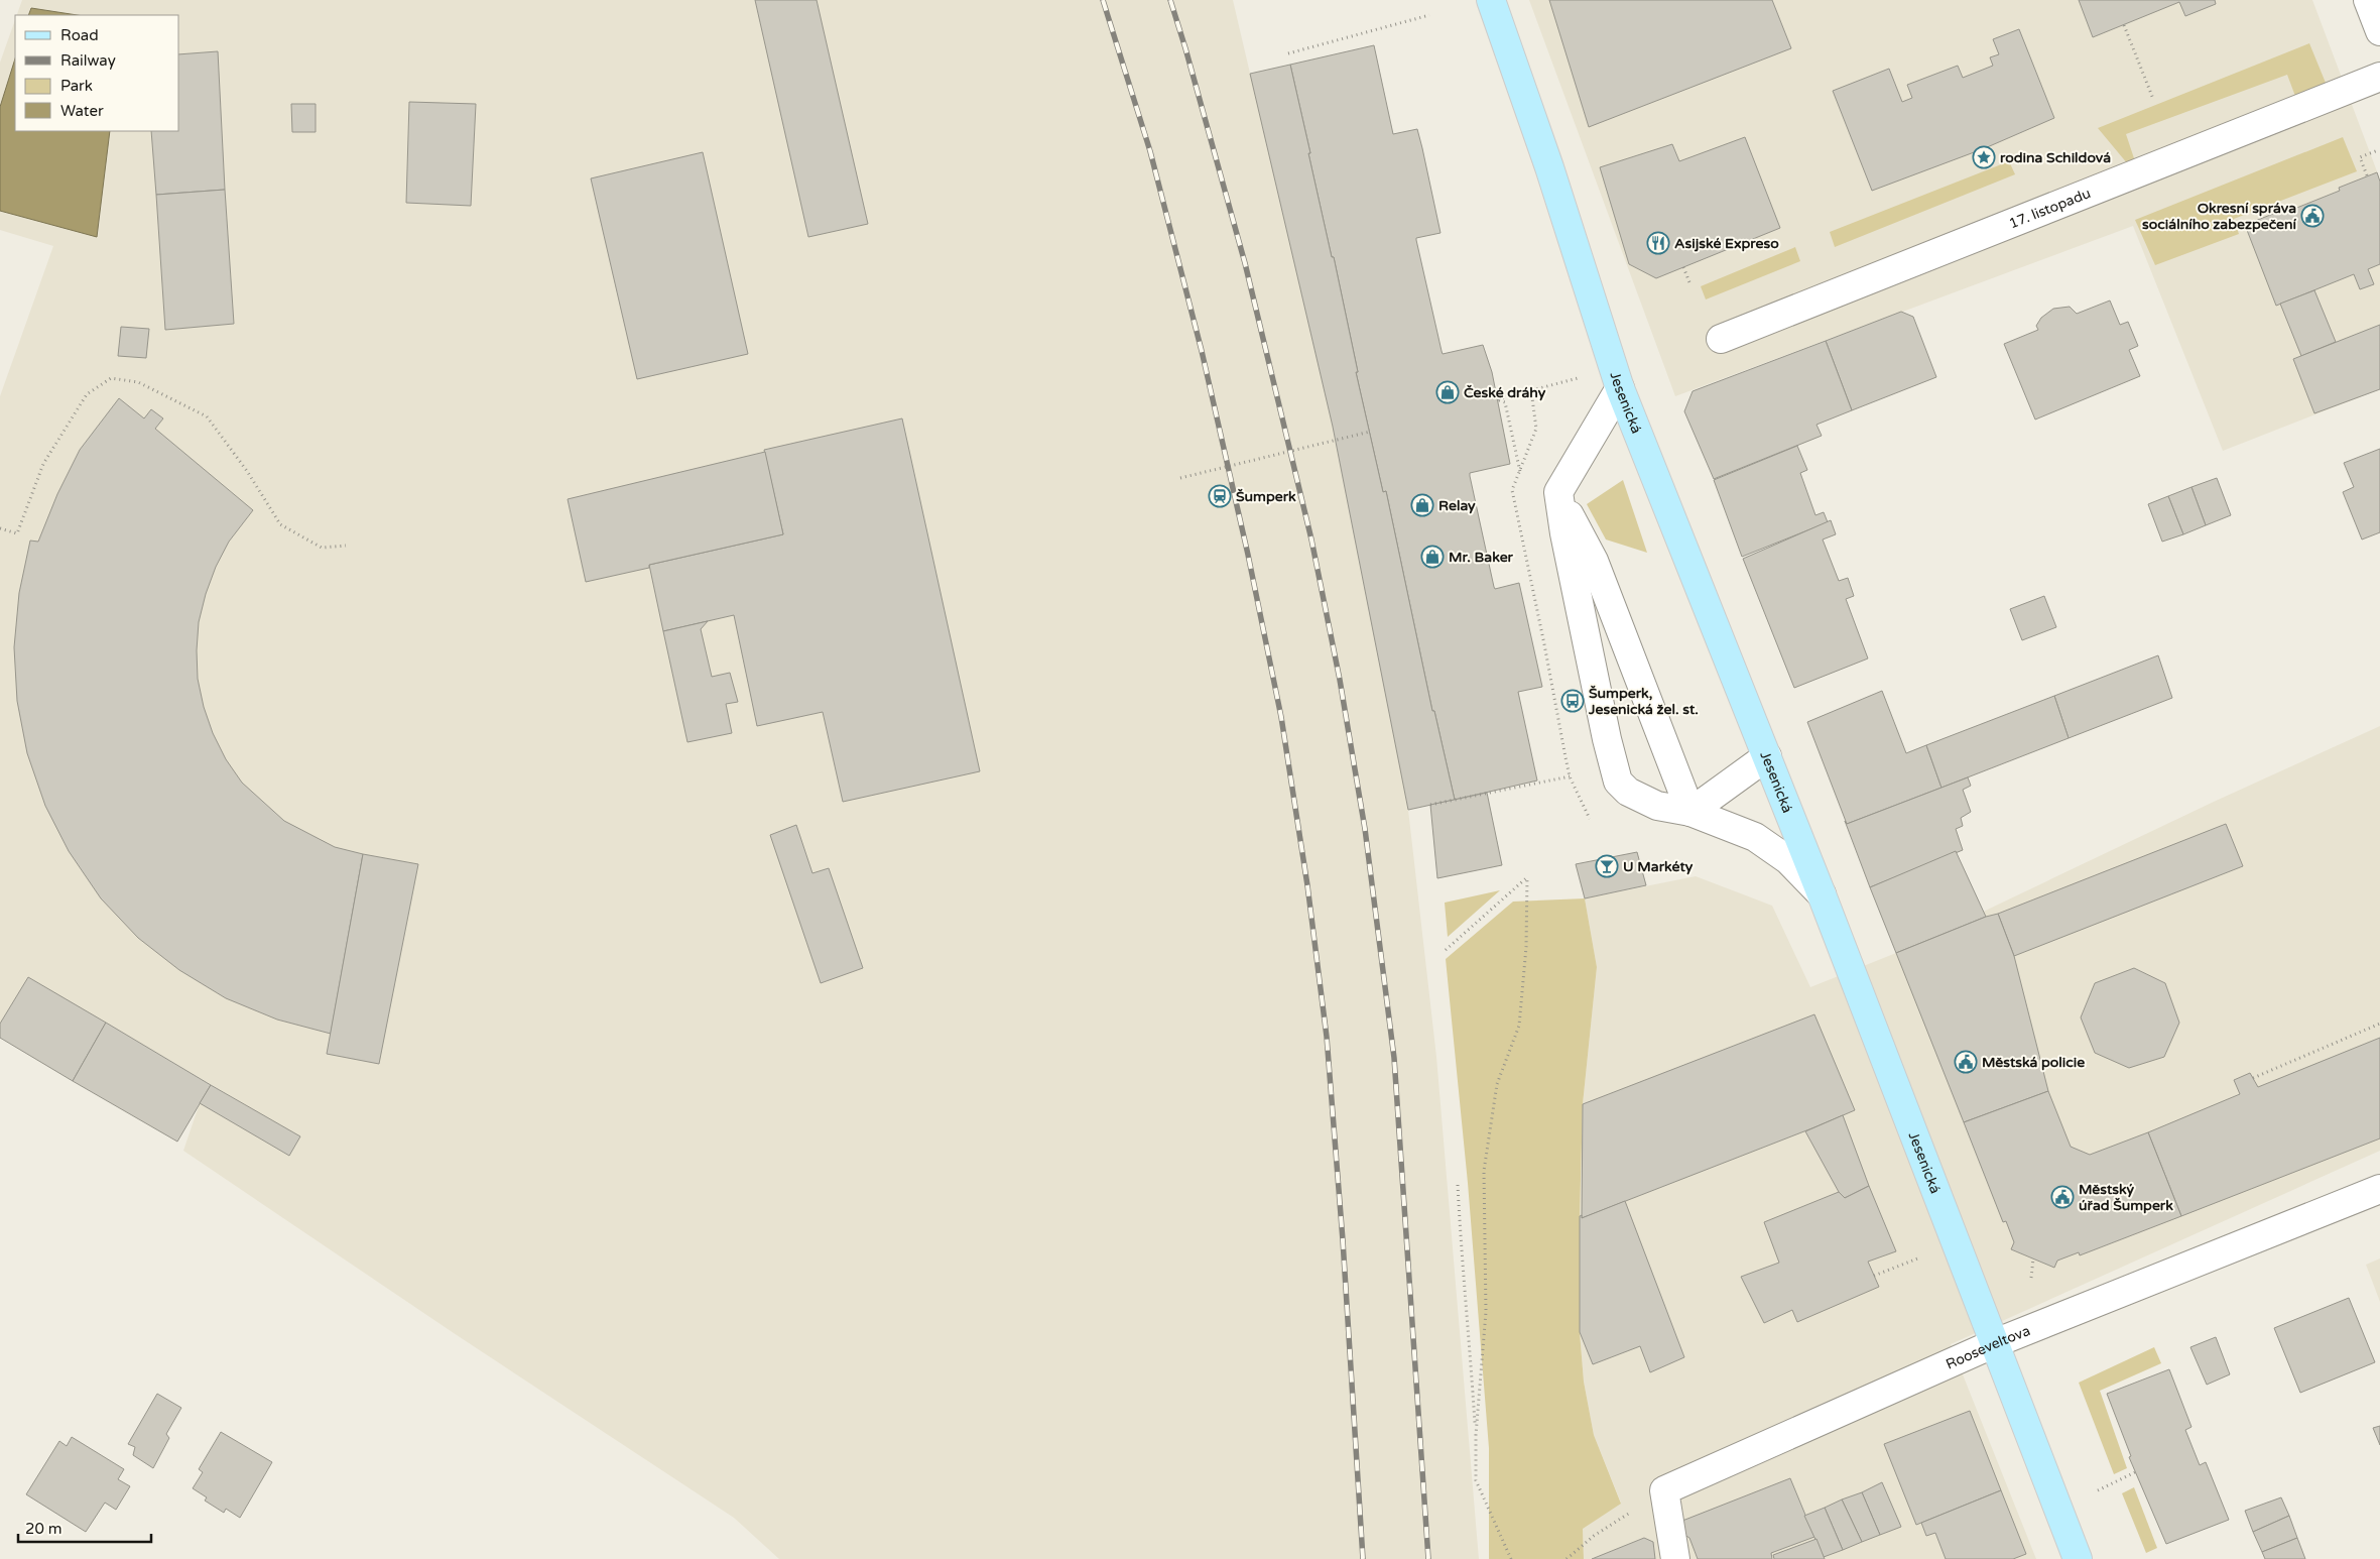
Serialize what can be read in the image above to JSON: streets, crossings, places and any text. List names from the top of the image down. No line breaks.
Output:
{"streets":{"main road":["Jesenická"],"street":["17. listopadu","Rooseveltova"]},"crossings":[["Jesenická","Rooseveltova"]],"places":{"place":["rodina Schildová"],"public building":["Okresní správa sociálního zabezpečení","Městská policie","Městský úřad Šumperk"],"restaurant":["Asijské Expreso"],"shop":["České dráhy","Relay","Mr. Baker"],"station":["Šumperk"],"bus stop":["Šumperk, Jesenická žel. st."],"bar":["U Markéty"]},"legend":["Road","Railway","Park","Water"],"scale_bar":"20 m"}
